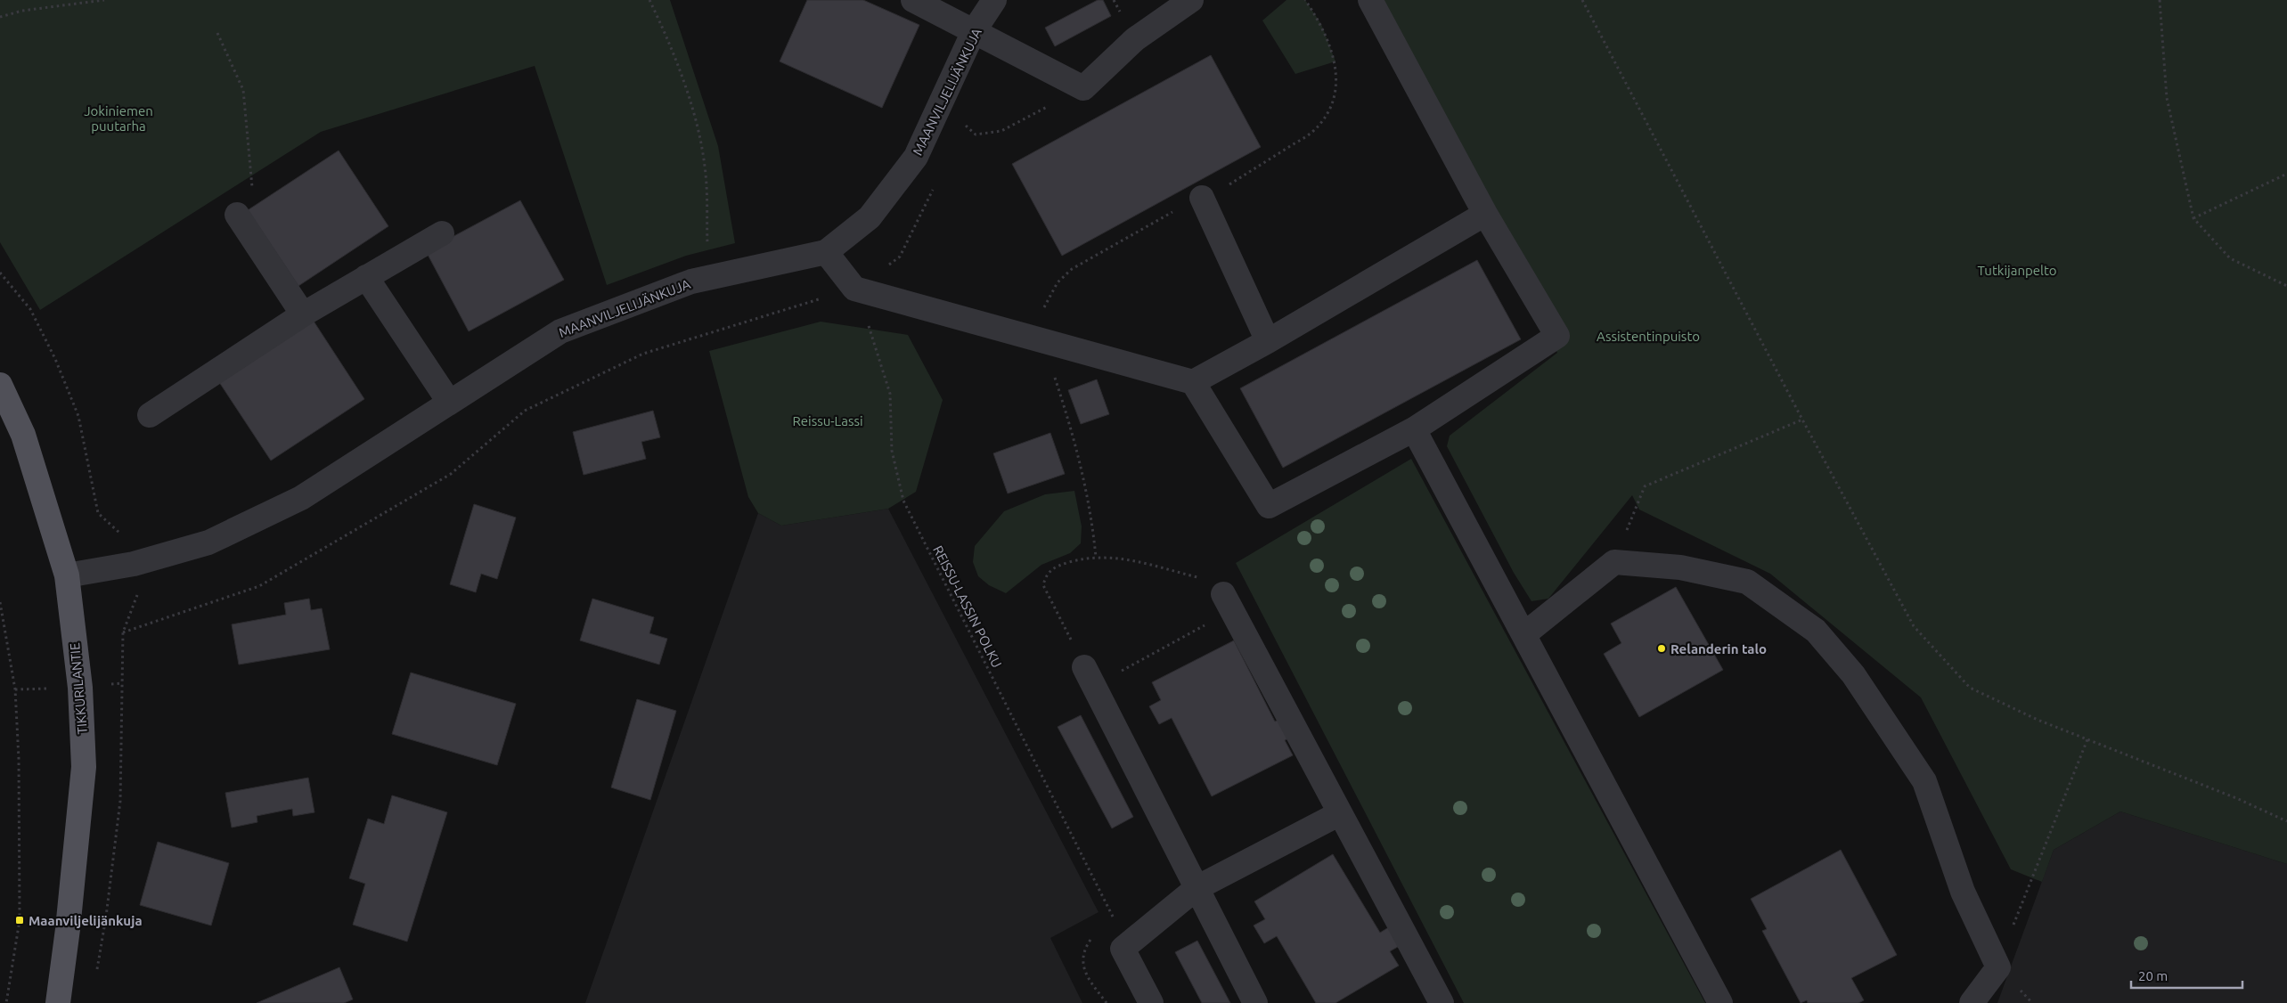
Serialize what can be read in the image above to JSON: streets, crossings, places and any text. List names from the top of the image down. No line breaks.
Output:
{"streets":{"main road":["TIKKURILANTIE"],"street":["MAANVILJELIJÄNKUJA"],"path":["REISSU-LASSIN POLKU"]},"crossings":[["MAANVILJELIJÄNKUJA","TIKKURILANTIE"]],"parks":["Jokiniemen puutarha","Tutkijanpelto","Assistentinpuisto","Reissu-Lassi"],"places":{"other":["Relanderin talo"],"transit":["Maanviljelijänkuja"]},"scale_bar":"20 m"}
